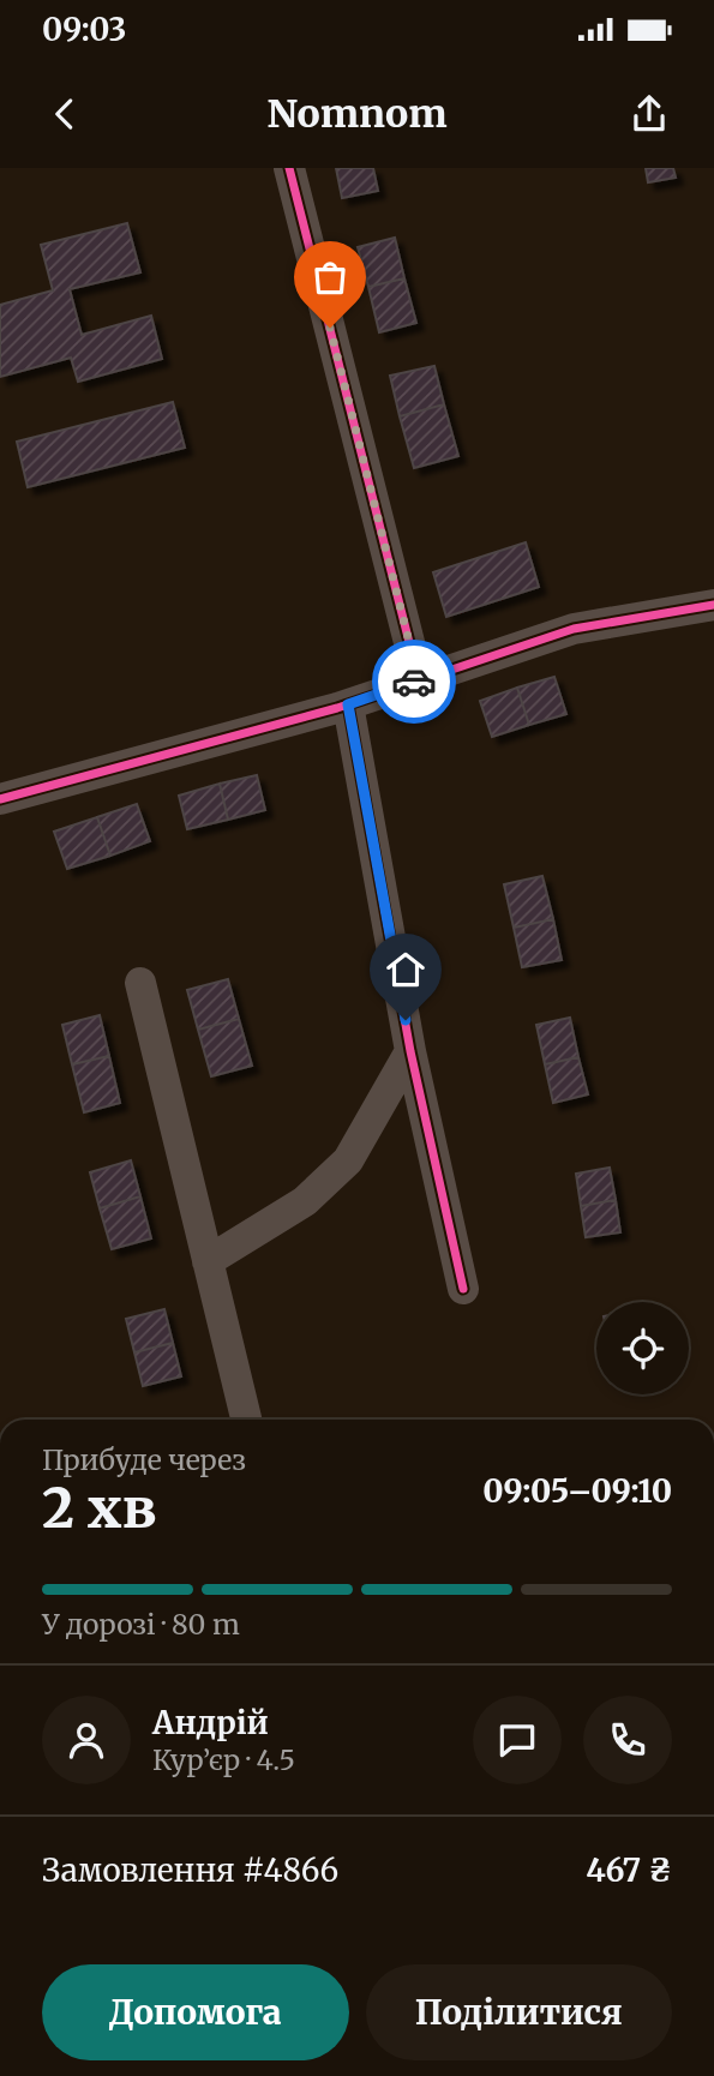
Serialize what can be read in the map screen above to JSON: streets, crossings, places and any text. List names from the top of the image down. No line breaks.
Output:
{"page":{"status":"09:03","header":"Nomnom","heading":["2 хв","Прибуде через","09:05–09:10"],"panel":["Андрій","Кур’єр · 4.5","Замовлення #4866","467 ₴"],"bar":"У дорозі · 80 m","buttons":["Допомога","Поділитися"]}}
